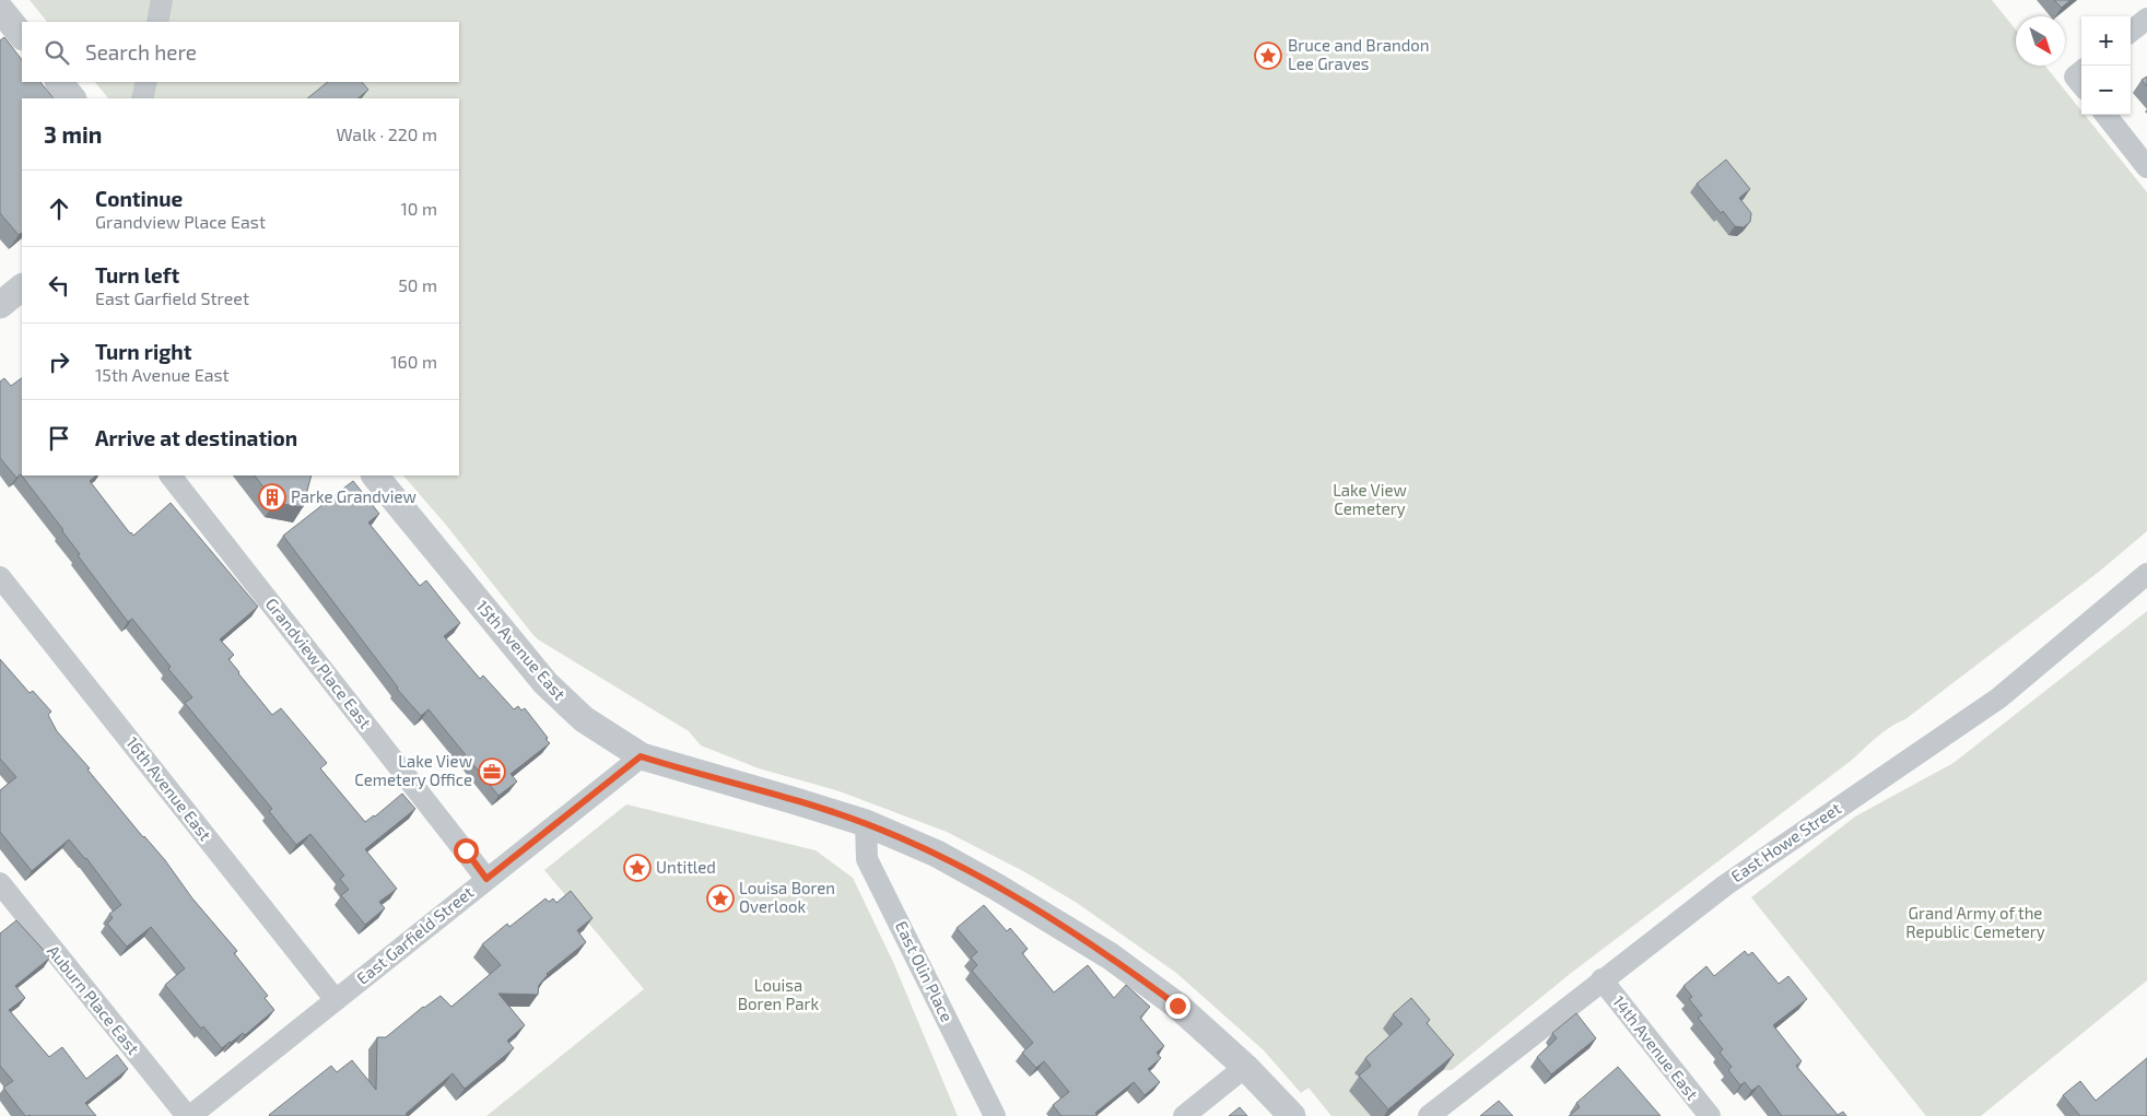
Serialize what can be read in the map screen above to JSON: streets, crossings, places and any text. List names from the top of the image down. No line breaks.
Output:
{"streets":{"street":["15th Avenue East","Grandview Place East","16th Avenue East","East Howe Street","East Garfield Street","East Olin Place","Auburn Place East","14th Avenue East"]},"crossings":[["15th Avenue East","East Garfield Street"],["15th Avenue East","East Olin Place"],["Grandview Place East","East Garfield Street"],["16th Avenue East","East Garfield Street"],["East Howe Street","14th Avenue East"],["East Garfield Street","Auburn Place East"]],"parks":["Lake View Cemetery","Grand Army of the Republic Cemetery","Louisa Boren Park"],"places":{"place":["Bruce and Brandon Lee Graves","Untitled","Louisa Boren Overlook"],"building":["Parke Grandview"],"office":["Lake View Cemetery Office"]},"north":"bottom right","page":{"map_buttons":["+","−"],"search":"Search here","heading":["3 min","Walk · 220 m"],"list":[["Continue","Grandview Place East","10 m"],["Turn left","East Garfield Street","50 m"],["Turn right","15th Avenue East","160 m"],"Arrive at destination"]}}
